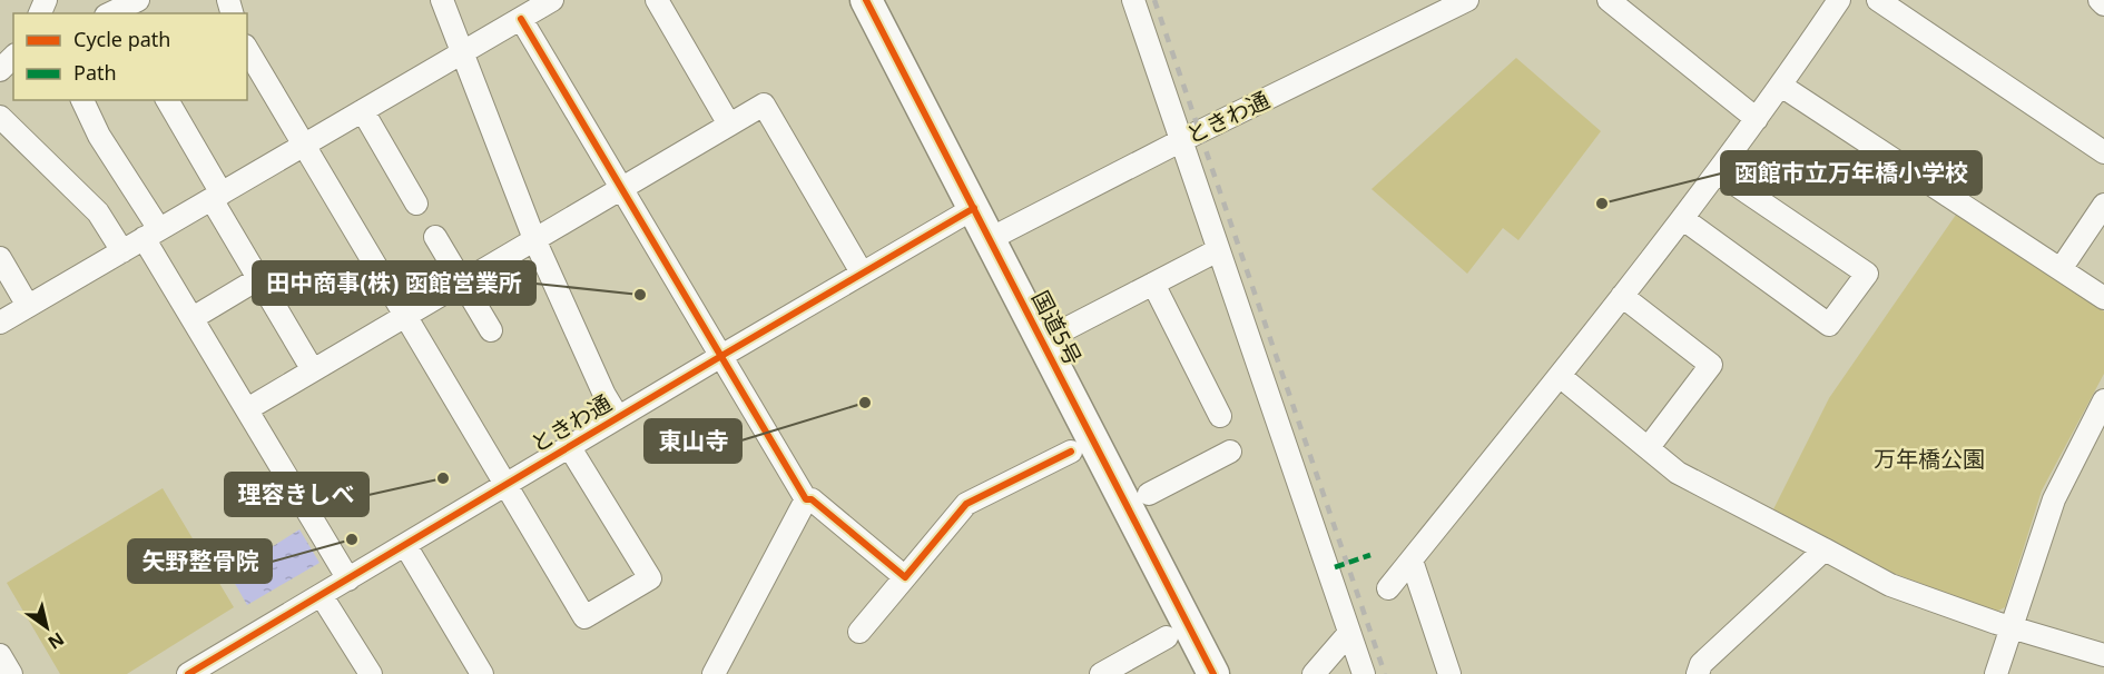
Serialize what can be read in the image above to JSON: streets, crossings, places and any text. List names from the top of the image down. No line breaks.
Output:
{"streets":{"highway":["国道5号"],"street":["ときわ通"]},"crossings":[["ときわ通","国道5号"]],"parks":["万年橋公園"],"places":["函館市立万年橋小学校","田中商事(株) 函館営業所","東山寺","理容きしべ","矢野整骨院"],"legend":["Cycle path","Path"],"north":"bottom right"}
